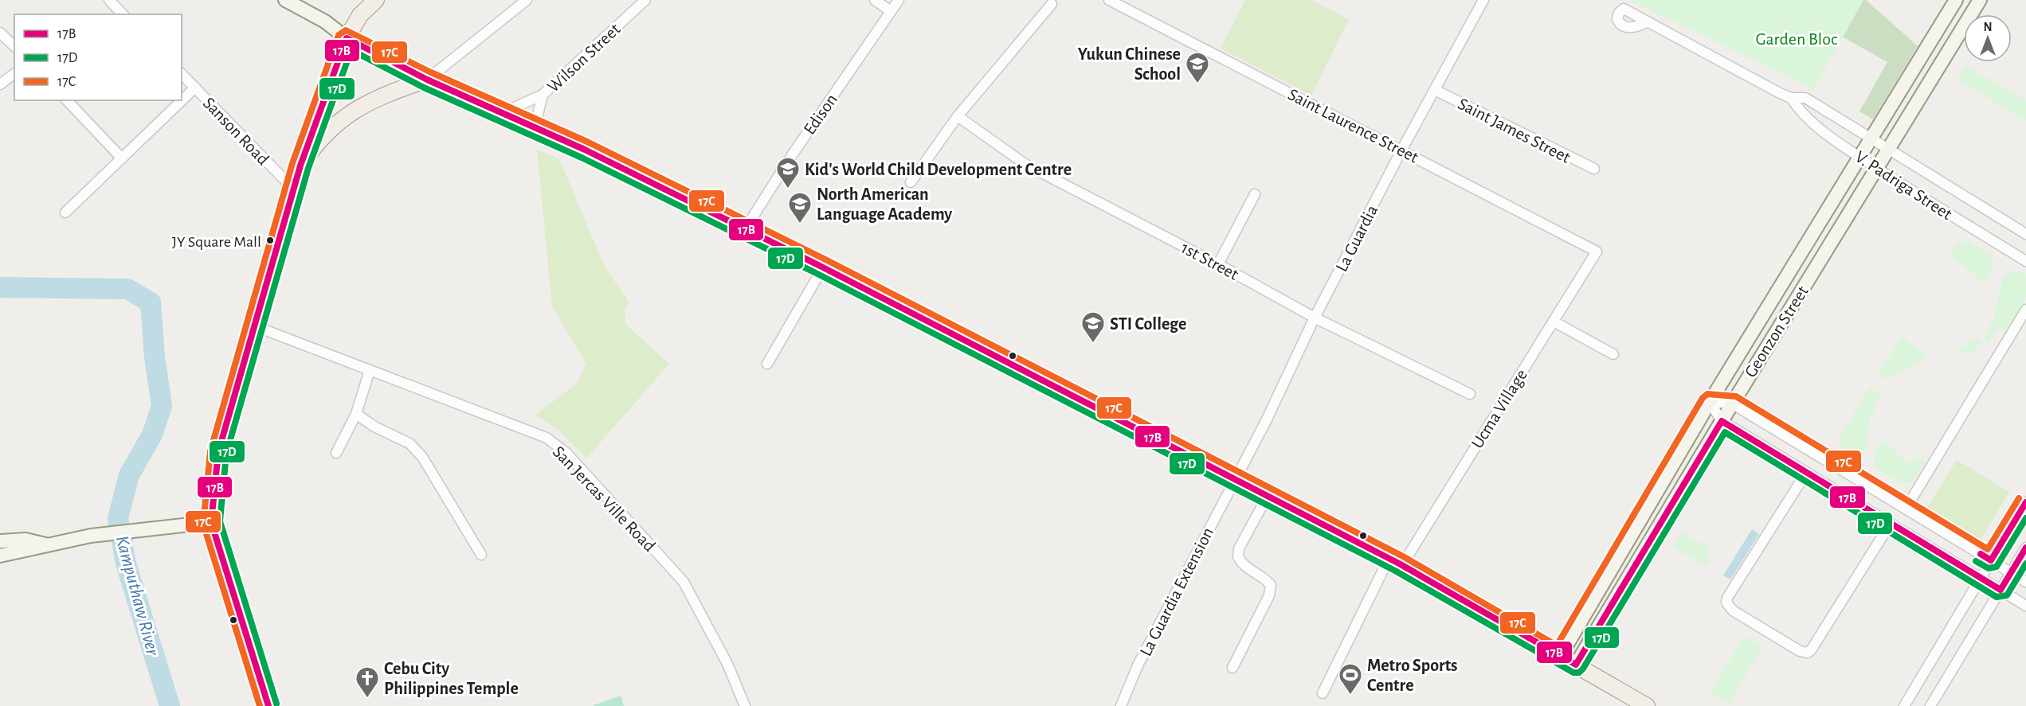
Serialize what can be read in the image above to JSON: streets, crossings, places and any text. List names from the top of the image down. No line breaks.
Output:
{"streets":{"street":["Wilson Street","Edison","Saint Laurence Street","Saint James Street","Sanson Road","V. Padriga Street","La Guardia","1st Street","Geonzon Street","Ucma Village","San Jercas Ville Road","La Guardia Extension"]},"crossings":[["Saint Laurence Street","La Guardia"],["Saint Laurence Street","Ucma Village"],["Saint James Street","La Guardia"],["V. Padriga Street","Geonzon Street"],["La Guardia","1st Street"],["La Guardia","La Guardia Extension"]],"water":["Kamputhaw River"],"parks":["Garden Bloc"],"places":{"school or university":["Yukun Chinese School","Kid's World Child Development Centre","North American Language Academy","STI College"],"other":["JY Square Mall"],"sports":["Metro Sports Centre"],"church":["Cebu City Philippines Temple"]},"lines":["transit line 17C","transit line 17B","transit line 17D"],"legend":["17B","17D","17C"],"north":"top"}
